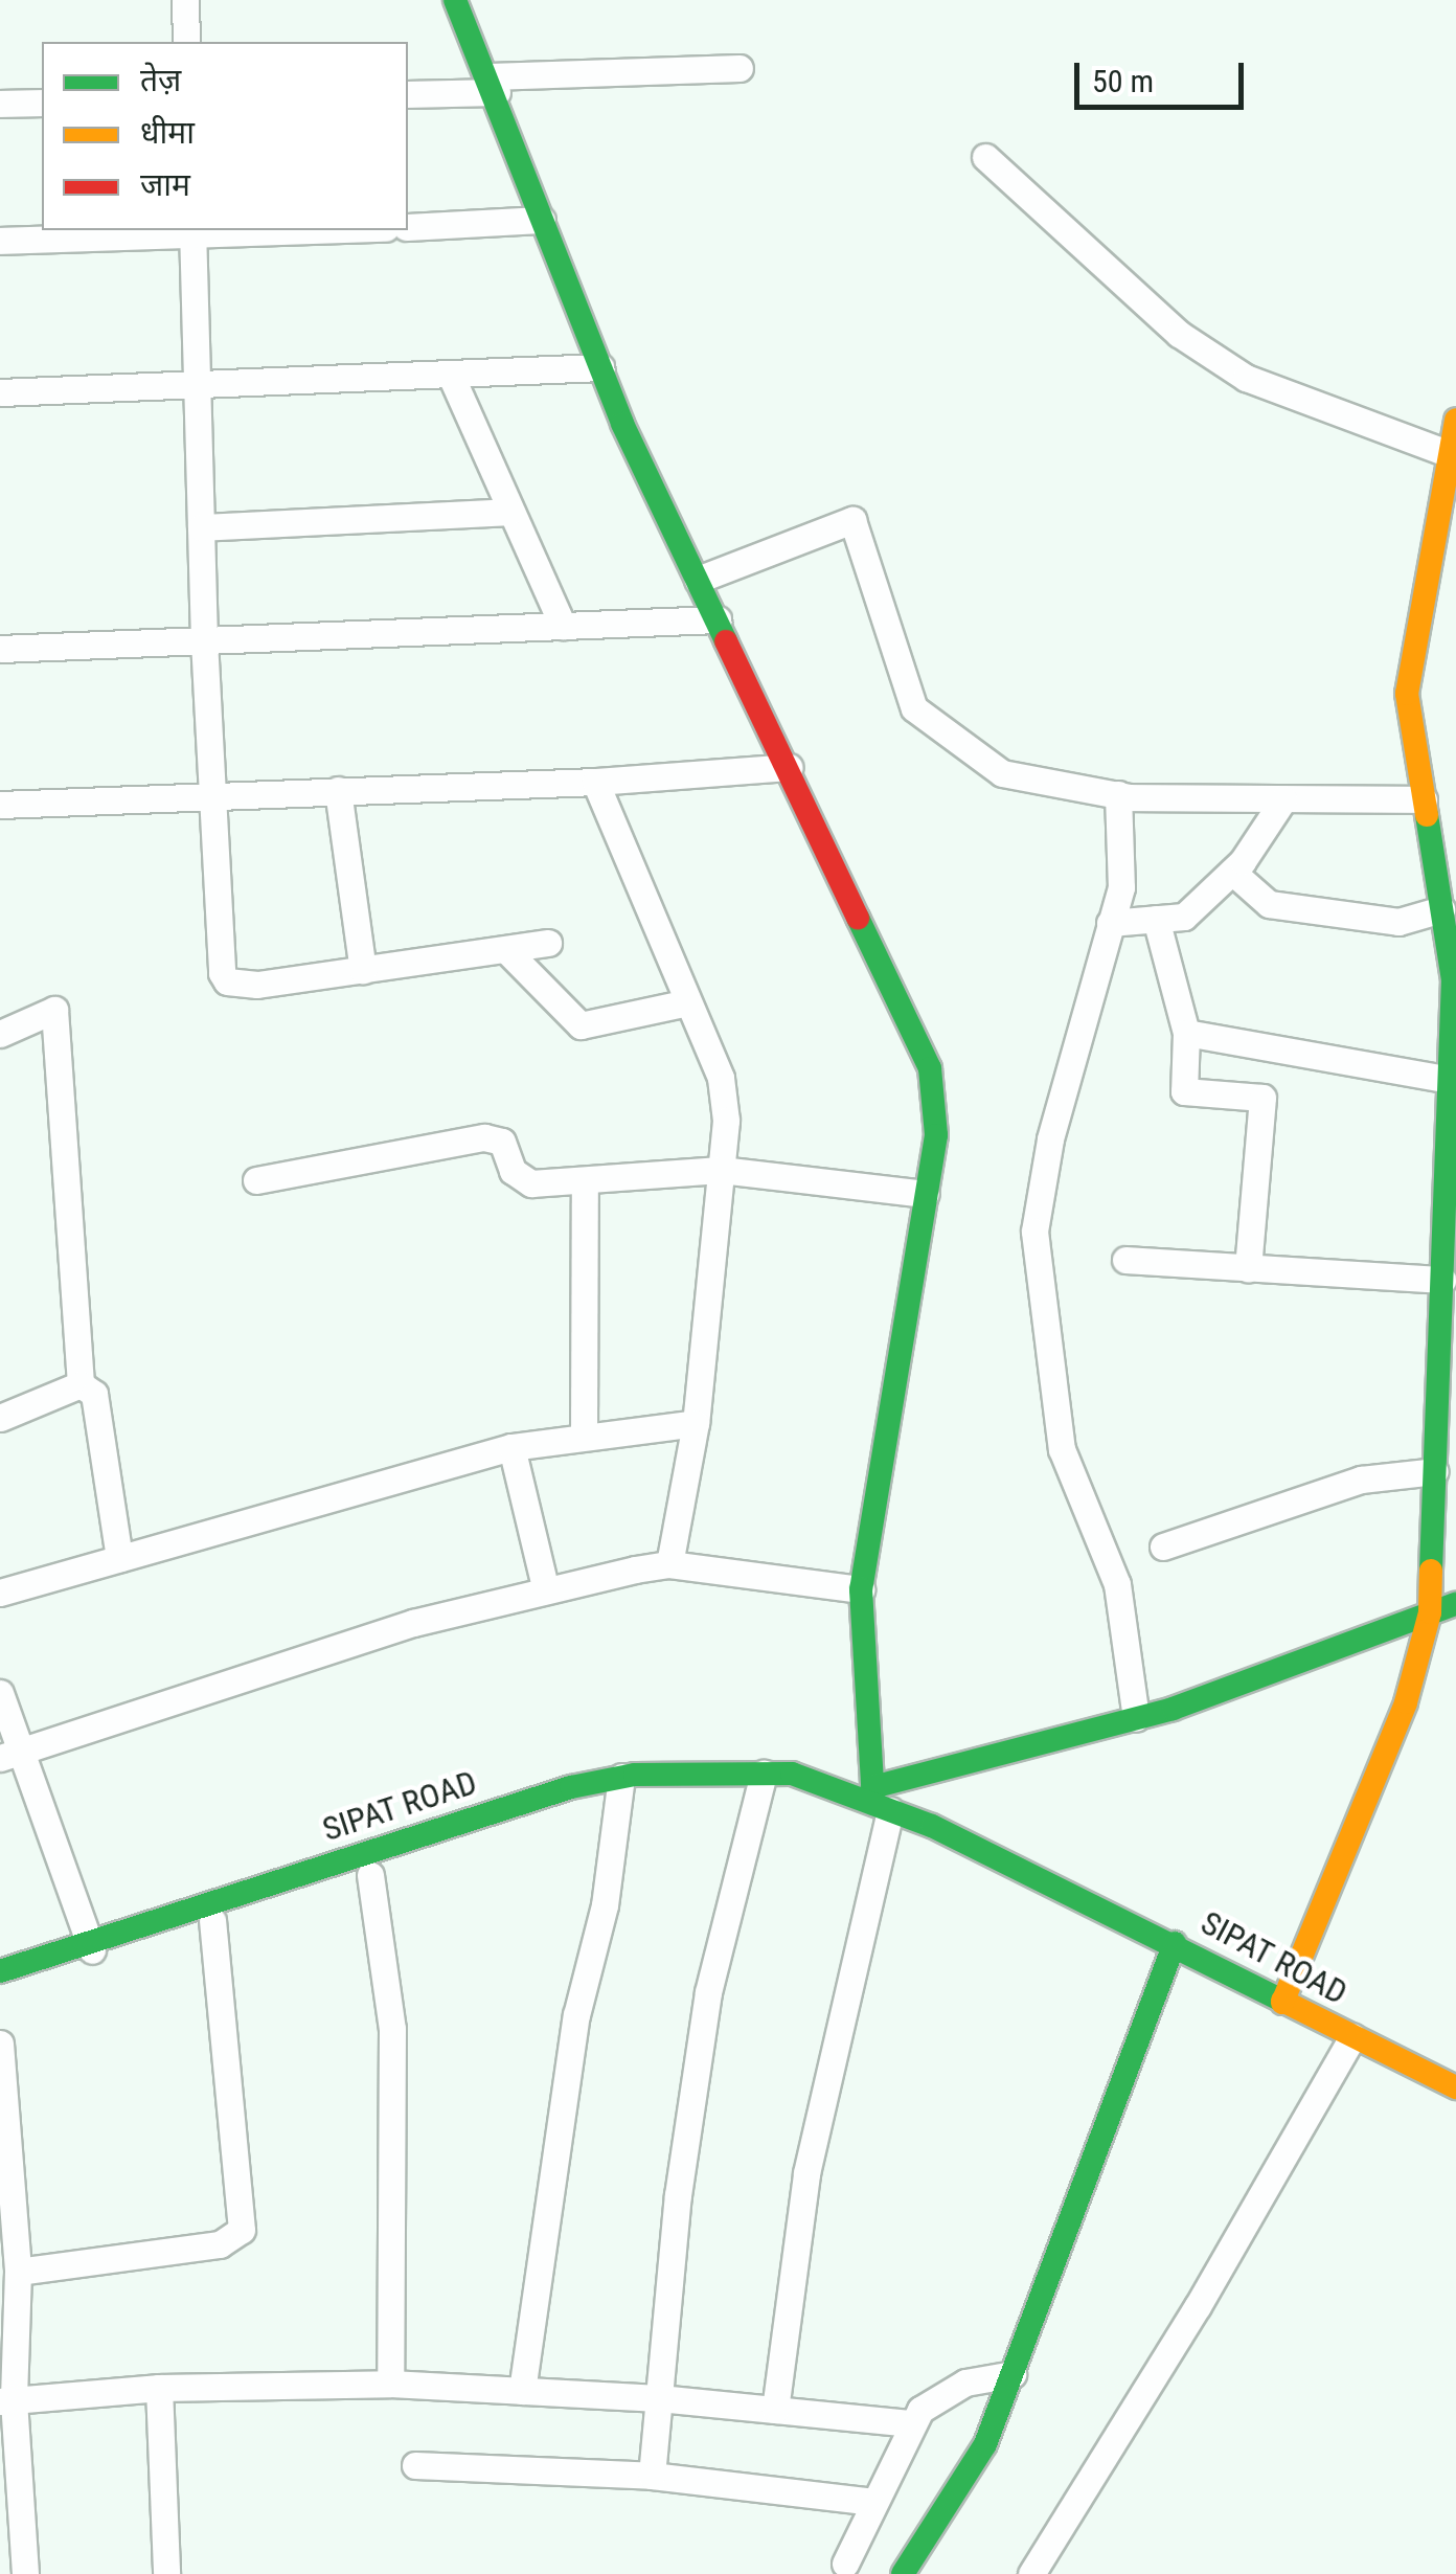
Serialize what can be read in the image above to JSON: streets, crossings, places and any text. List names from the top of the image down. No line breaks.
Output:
{"streets":{"main road":["SIPAT ROAD"]},"legend":["तेज़","धीमा","जाम"],"scale_bar":"50 m"}
